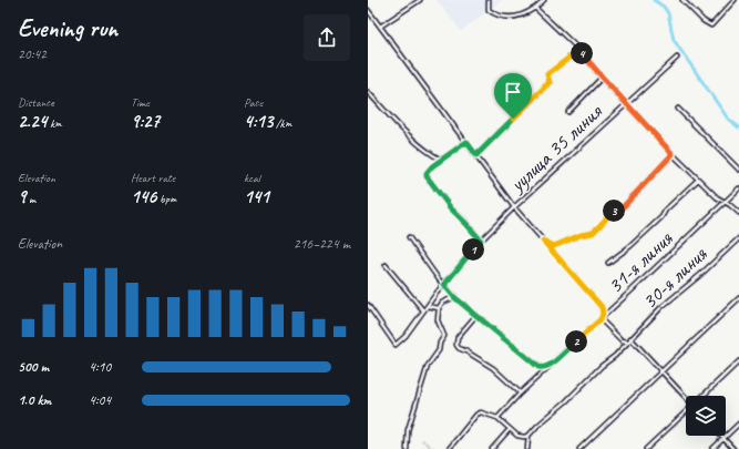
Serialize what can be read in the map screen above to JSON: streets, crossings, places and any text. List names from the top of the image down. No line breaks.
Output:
{"streets":{"street":["уулица 35 линия","31-я линия","30-я линия"]},"page":{"heading":["Evening run","20:42"],"pins":["4","3","1","2"],"stats":[["Distance","2.24 km"],["Time","9:27"],["Pace","4:13 /km"],["Elevation","9 m"],["Heart rate","146 bpm"],["kcal","141"]],"chart":["Elevation","216–224 m"],"list":[{"name":"500 m","note":"4:10"},{"name":"1.0 km","note":"4:04"}]}}
